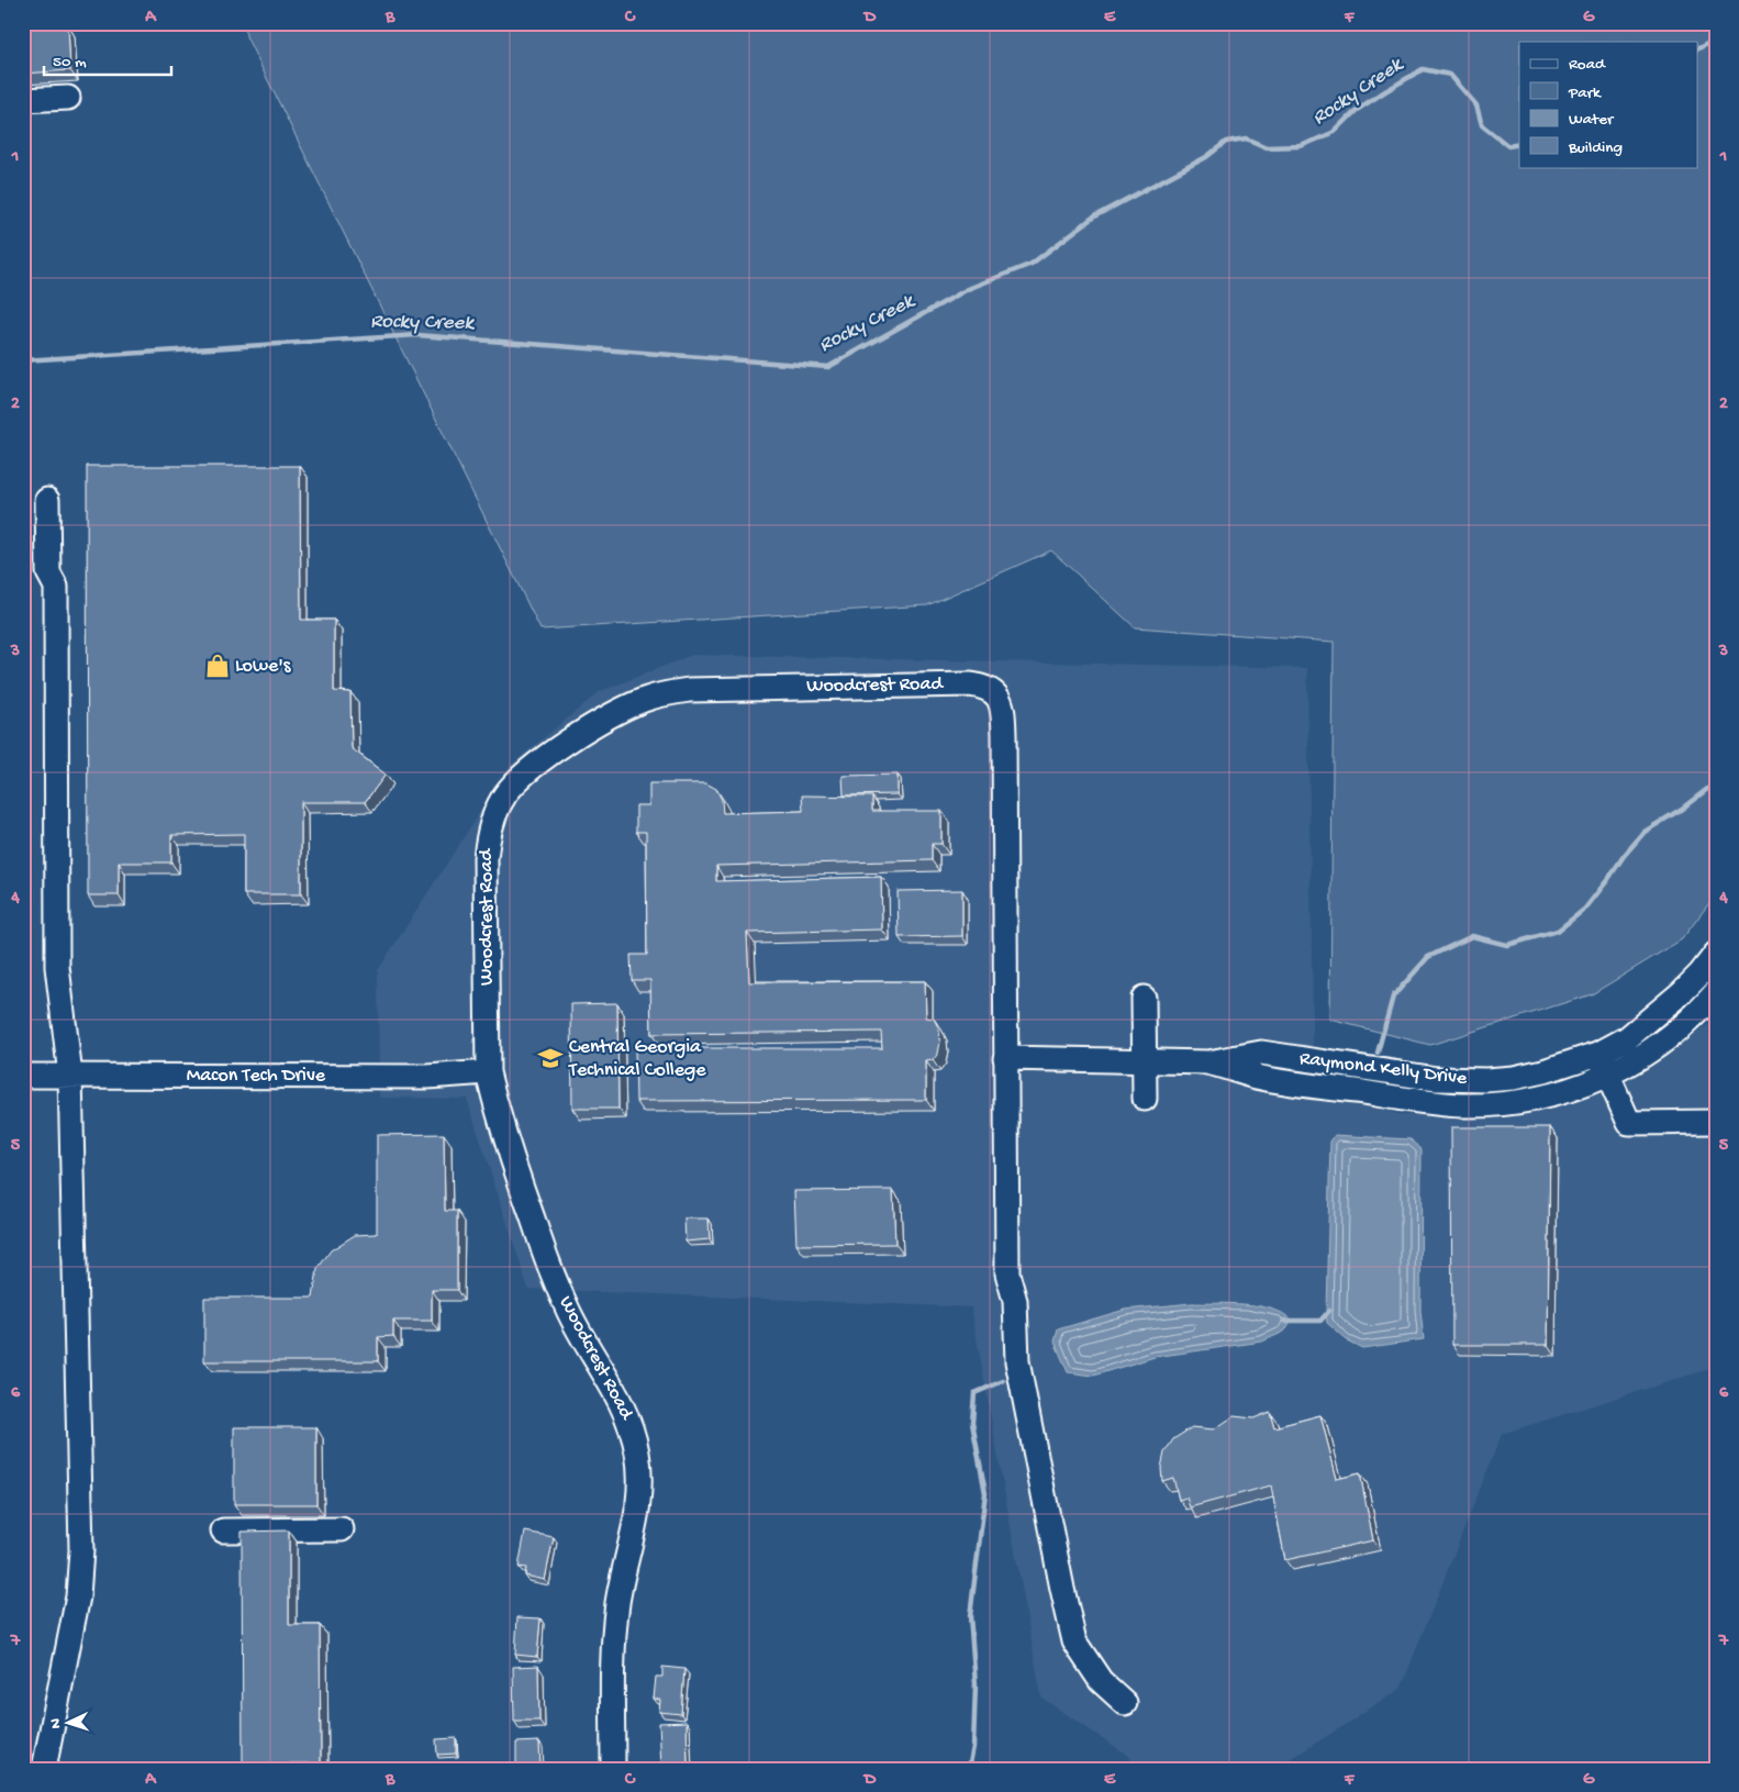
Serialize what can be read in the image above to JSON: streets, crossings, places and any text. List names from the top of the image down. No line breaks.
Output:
{"streets":{"street":["Woodcrest Road","Raymond Kelly Drive","Macon Tech Drive"]},"crossings":[["Woodcrest Road","Raymond Kelly Drive"],["Woodcrest Road","Macon Tech Drive"]],"water":["Rocky Creek"],"places":{"shop":["Lowe's"],"school or university":["Central Georgia Technical College"]},"legend":["Road","Park","Water","Building"],"scale_bar":"50 m","north":"left","grid":{"columns":["A","B","C","D","E","F","G"],"rows":["1","2","3","4","5","6","7"]}}
